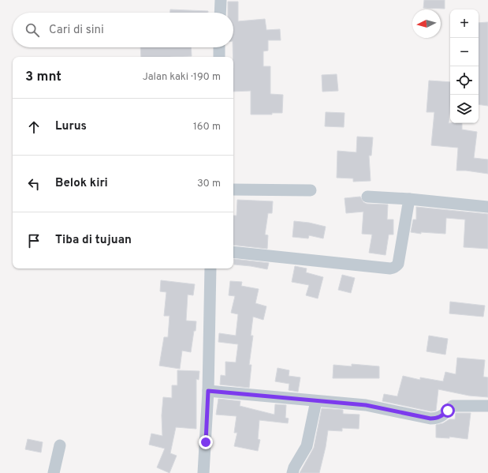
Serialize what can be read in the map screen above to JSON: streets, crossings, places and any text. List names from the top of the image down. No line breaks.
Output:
{"north":"left","page":{"map_buttons":["+","−"],"search":"Cari di sini","heading":["3 mnt","Jalan kaki · 190 m"],"list":[["Lurus","160 m"],["Belok kiri","30 m"],"Tiba di tujuan"]}}
